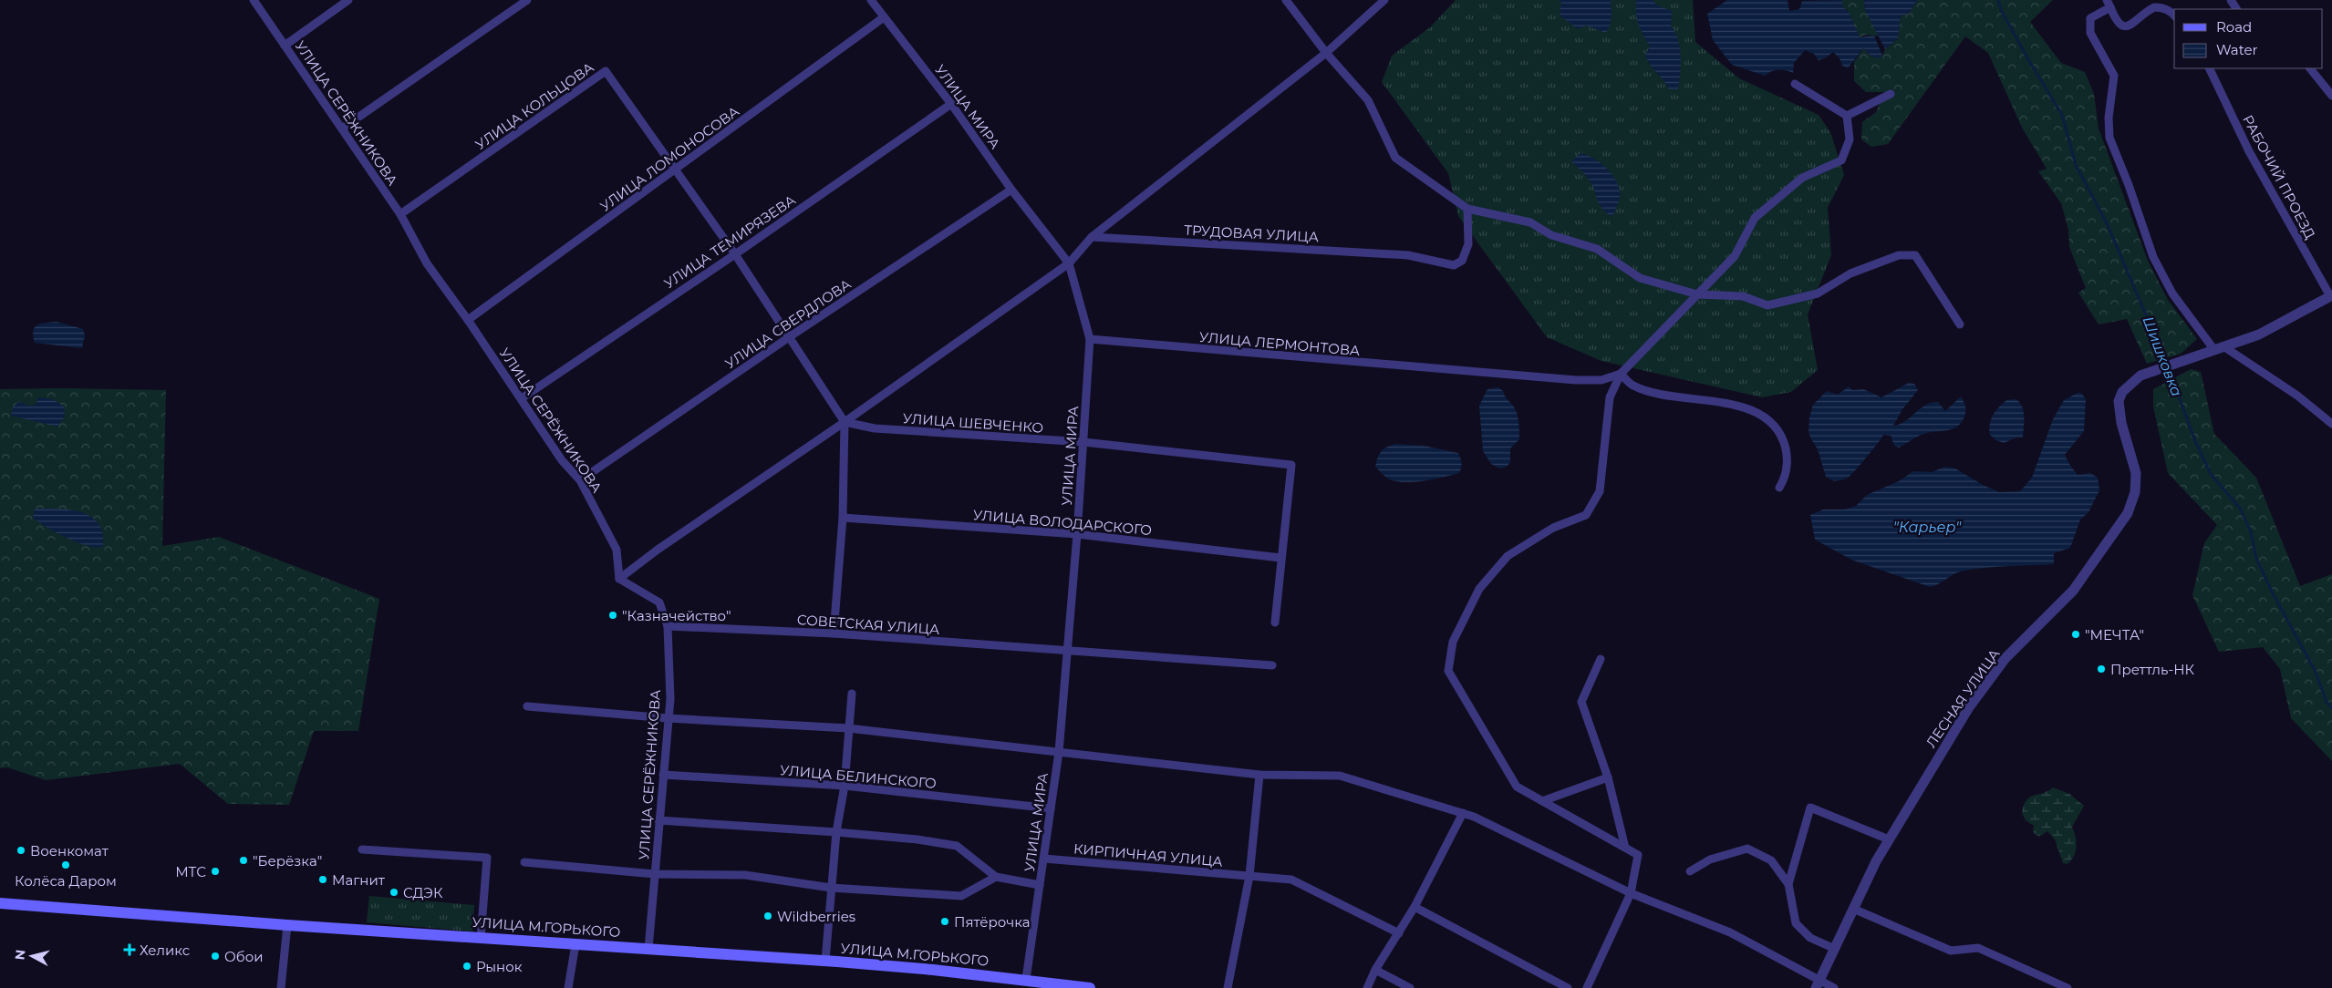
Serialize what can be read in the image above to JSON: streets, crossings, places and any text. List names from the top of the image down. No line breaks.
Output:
{"streets":{"main road":["УЛИЦА М.ГОРЬКОГО"],"street":["УЛИЦА КОЛЬЦОВА","УЛИЦА МИРА","УЛИЦА СЕРЁЖНИКОВА","УЛИЦА ЛОМОНОСОВА","РАБОЧИЙ ПРОЕЗД","ТРУДОВАЯ УЛИЦА","УЛИЦА ТЕМИРЯЗЕВА","УЛИЦА СВЕРДЛОВА","УЛИЦА ЛЕРМОНТОВА","УЛИЦА ШЕВЧЕНКО","УЛИЦА ВОЛОДАРСКОГО","СОВЕТСКАЯ УЛИЦА","ЛЕСНАЯ УЛИЦА","УЛИЦА БЕЛИНСКОГО","КИРПИЧНАЯ УЛИЦА"]},"crossings":[["УЛИЦА КОЛЬЦОВА","УЛИЦА СЕРЁЖНИКОВА"],["УЛИЦА КОЛЬЦОВА","УЛИЦА ЛОМОНОСОВА"],["УЛИЦА МИРА","УЛИЦА ЛОМОНОСОВА"],["УЛИЦА МИРА","УЛИЦА ТЕМИРЯЗЕВА"],["УЛИЦА МИРА","УЛИЦА СВЕРДЛОВА"],["УЛИЦА МИРА","УЛИЦА ЛЕРМОНТОВА"],["УЛИЦА МИРА","УЛИЦА ШЕВЧЕНКО"],["УЛИЦА МИРА","УЛИЦА ВОЛОДАРСКОГО"],["УЛИЦА МИРА","СОВЕТСКАЯ УЛИЦА"],["УЛИЦА МИРА","УЛИЦА БЕЛИНСКОГО"],["УЛИЦА МИРА","КИРПИЧНАЯ УЛИЦА"],["УЛИЦА МИРА","УЛИЦА М.ГОРЬКОГО"],["УЛИЦА СЕРЁЖНИКОВА","УЛИЦА ЛОМОНОСОВА"],["УЛИЦА СЕРЁЖНИКОВА","УЛИЦА ТЕМИРЯЗЕВА"],["УЛИЦА СЕРЁЖНИКОВА","УЛИЦА СВЕРДЛОВА"],["УЛИЦА СЕРЁЖНИКОВА","СОВЕТСКАЯ УЛИЦА"],["УЛИЦА СЕРЁЖНИКОВА","УЛИЦА БЕЛИНСКОГО"],["УЛИЦА СЕРЁЖНИКОВА","УЛИЦА М.ГОРЬКОГО"],["РАБОЧИЙ ПРОЕЗД","ЛЕСНАЯ УЛИЦА"],["УЛИЦА ШЕВЧЕНКО","УЛИЦА ВОЛОДАРСКОГО"]],"water":["Шишковка","\"Карьер\""],"places":{"other":["\"Казначейство\"","\"МЕЧТА\"","Преттль-НК","Военкомат","\"Берёзка\"","Колёса Даром","МТС","Магнит","СДЭК","Wildberries","Пятёрочка","Обои","Рынок"],"health":["Хеликс"]},"legend":["Road","Water"],"north":"left"}
